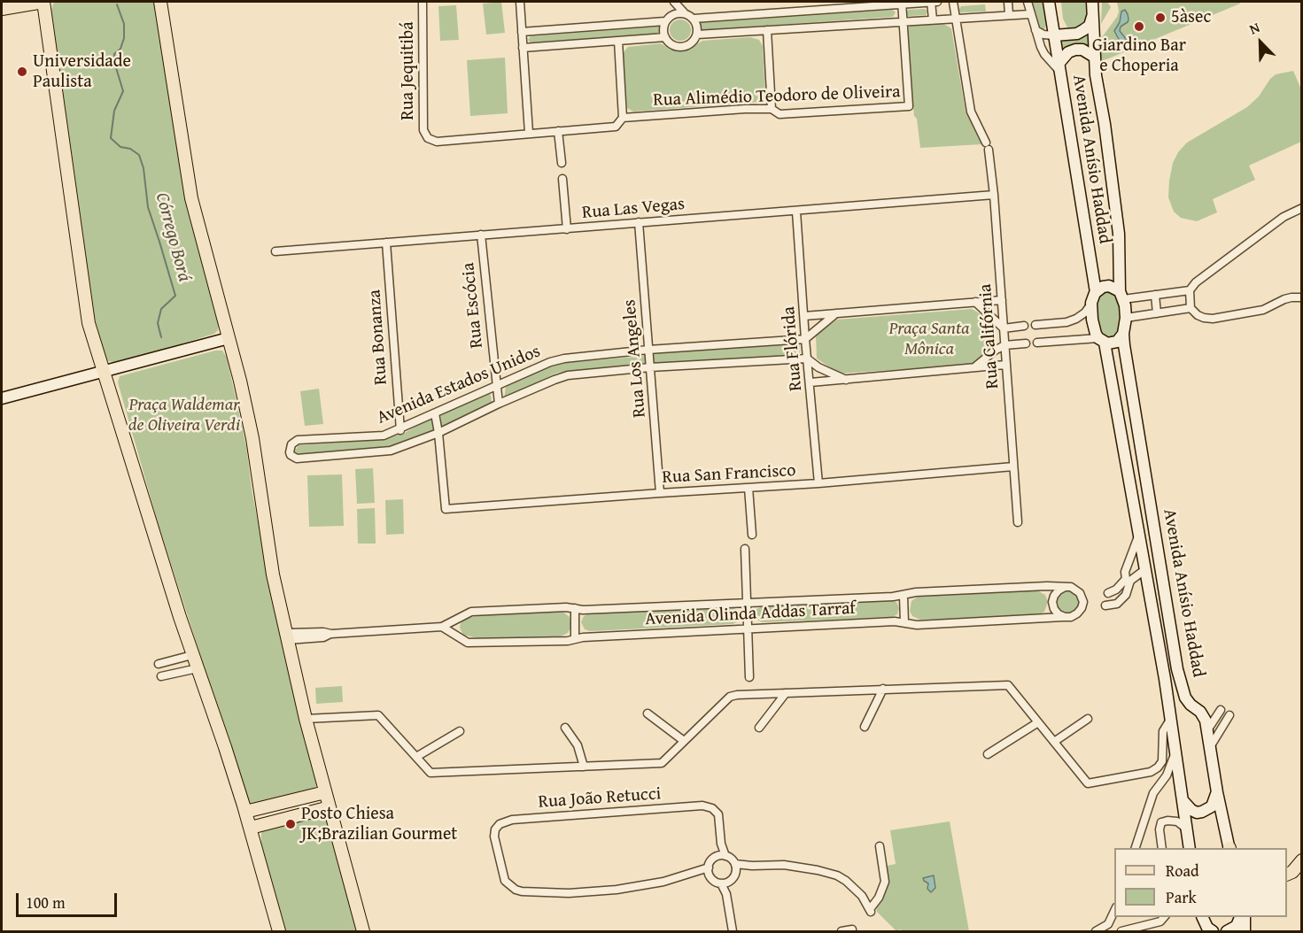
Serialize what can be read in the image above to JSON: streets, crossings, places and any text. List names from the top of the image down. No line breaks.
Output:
{"streets":{"main road":["Avenida Anísio Haddad"],"street":["Rua Jequitibá","Rua Alimédio Teodoro de Oliveira","Rua Las Vegas","Rua Escócia","Rua Califórnia","Rua Bonanza","Rua Flórida","Rua Los Angeles","Avenida Estados Unidos","Rua San Francisco","Avenida Olinda Addas Tarraf","Rua João Retucci"]},"crossings":[["Rua Jequitibá","Rua Alimédio Teodoro de Oliveira"],["Rua Las Vegas","Rua Escócia"],["Rua Las Vegas","Rua Califórnia"],["Rua Las Vegas","Rua Bonanza"],["Rua Las Vegas","Rua Flórida"],["Rua Las Vegas","Rua Los Angeles"],["Rua Escócia","Avenida Estados Unidos"],["Rua Califórnia","Rua San Francisco"],["Rua Bonanza","Avenida Estados Unidos"],["Rua Flórida","Avenida Estados Unidos"],["Rua Flórida","Rua San Francisco"],["Rua Los Angeles","Avenida Estados Unidos"],["Rua Los Angeles","Rua San Francisco"],["Avenida Estados Unidos","Rua San Francisco"]],"water":["Córrego Borá"],"parks":["Praça Santa Mônica","Praça Waldemar de Oliveira Verdi"],"places":["5àsec","Giardino Bar e Choperia","Universidade Paulista","Posto Chiesa JK;Brazilian Gourmet"],"legend":["Road","Park"],"scale_bar":"100 m","north":"top left"}
